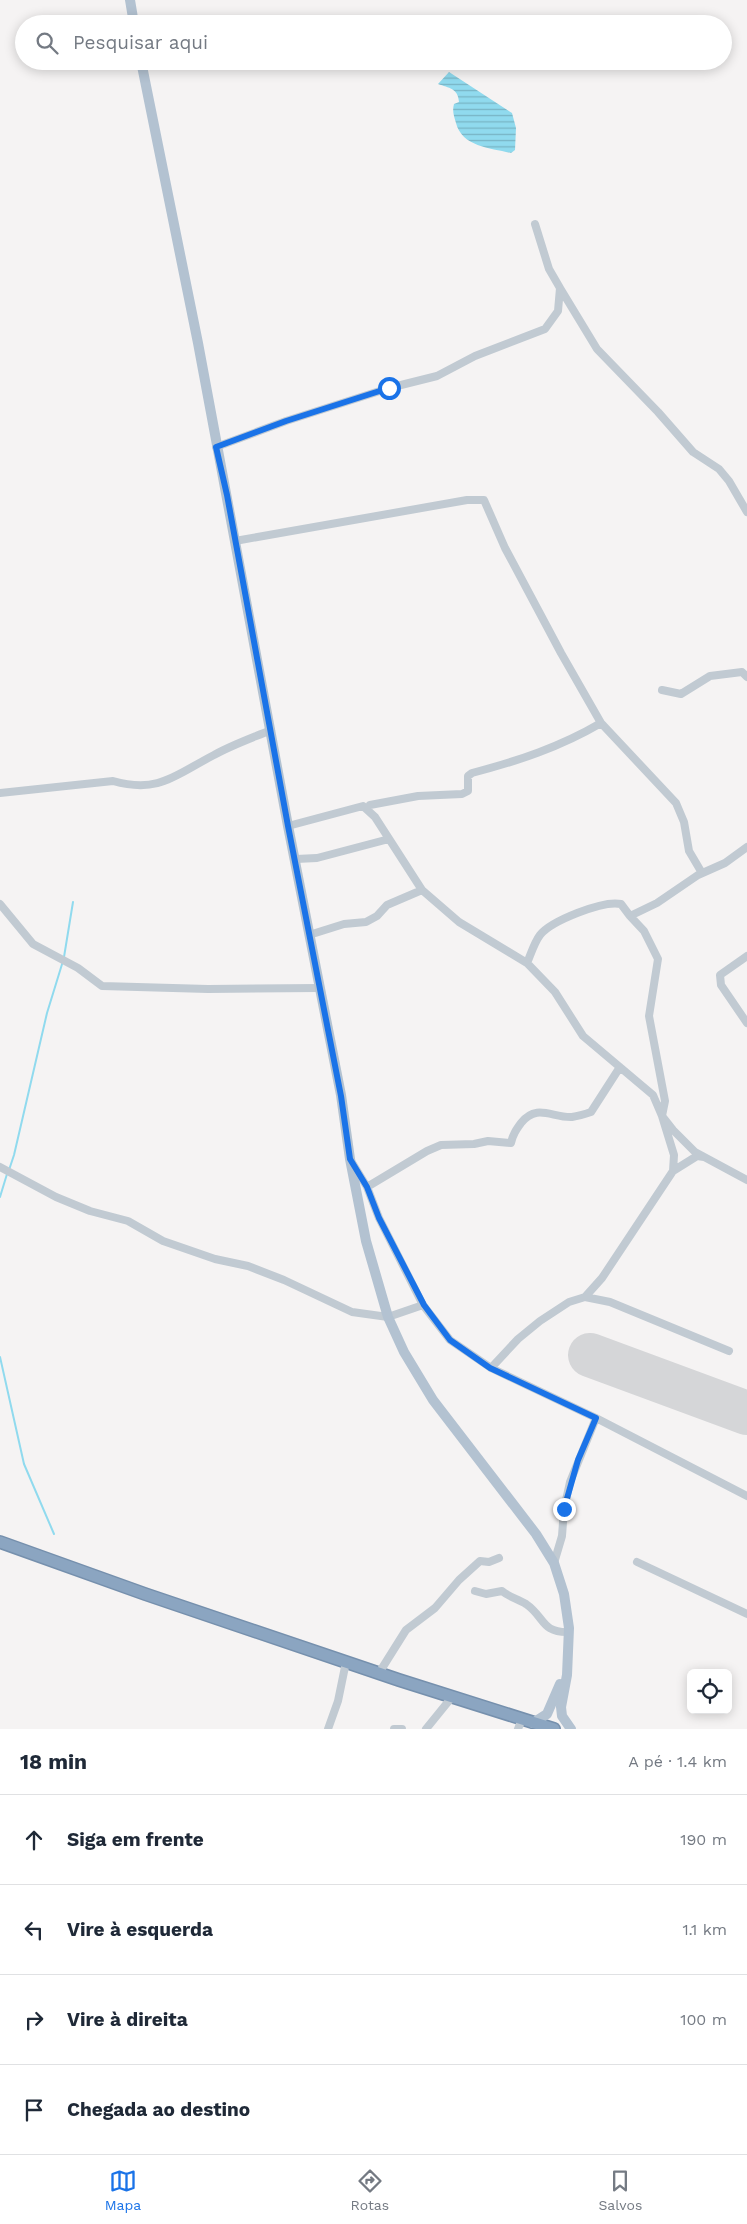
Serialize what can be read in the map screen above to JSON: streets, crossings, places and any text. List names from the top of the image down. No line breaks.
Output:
{"page":{"search":"Pesquisar aqui","heading":["18 min","A pé · 1.4 km"],"list":[["Siga em frente","190 m"],["Vire à esquerda","1.1 km"],["Vire à direita","100 m"],"Chegada ao destino"],"nav":["Mapa","Rotas","Salvos"]}}
